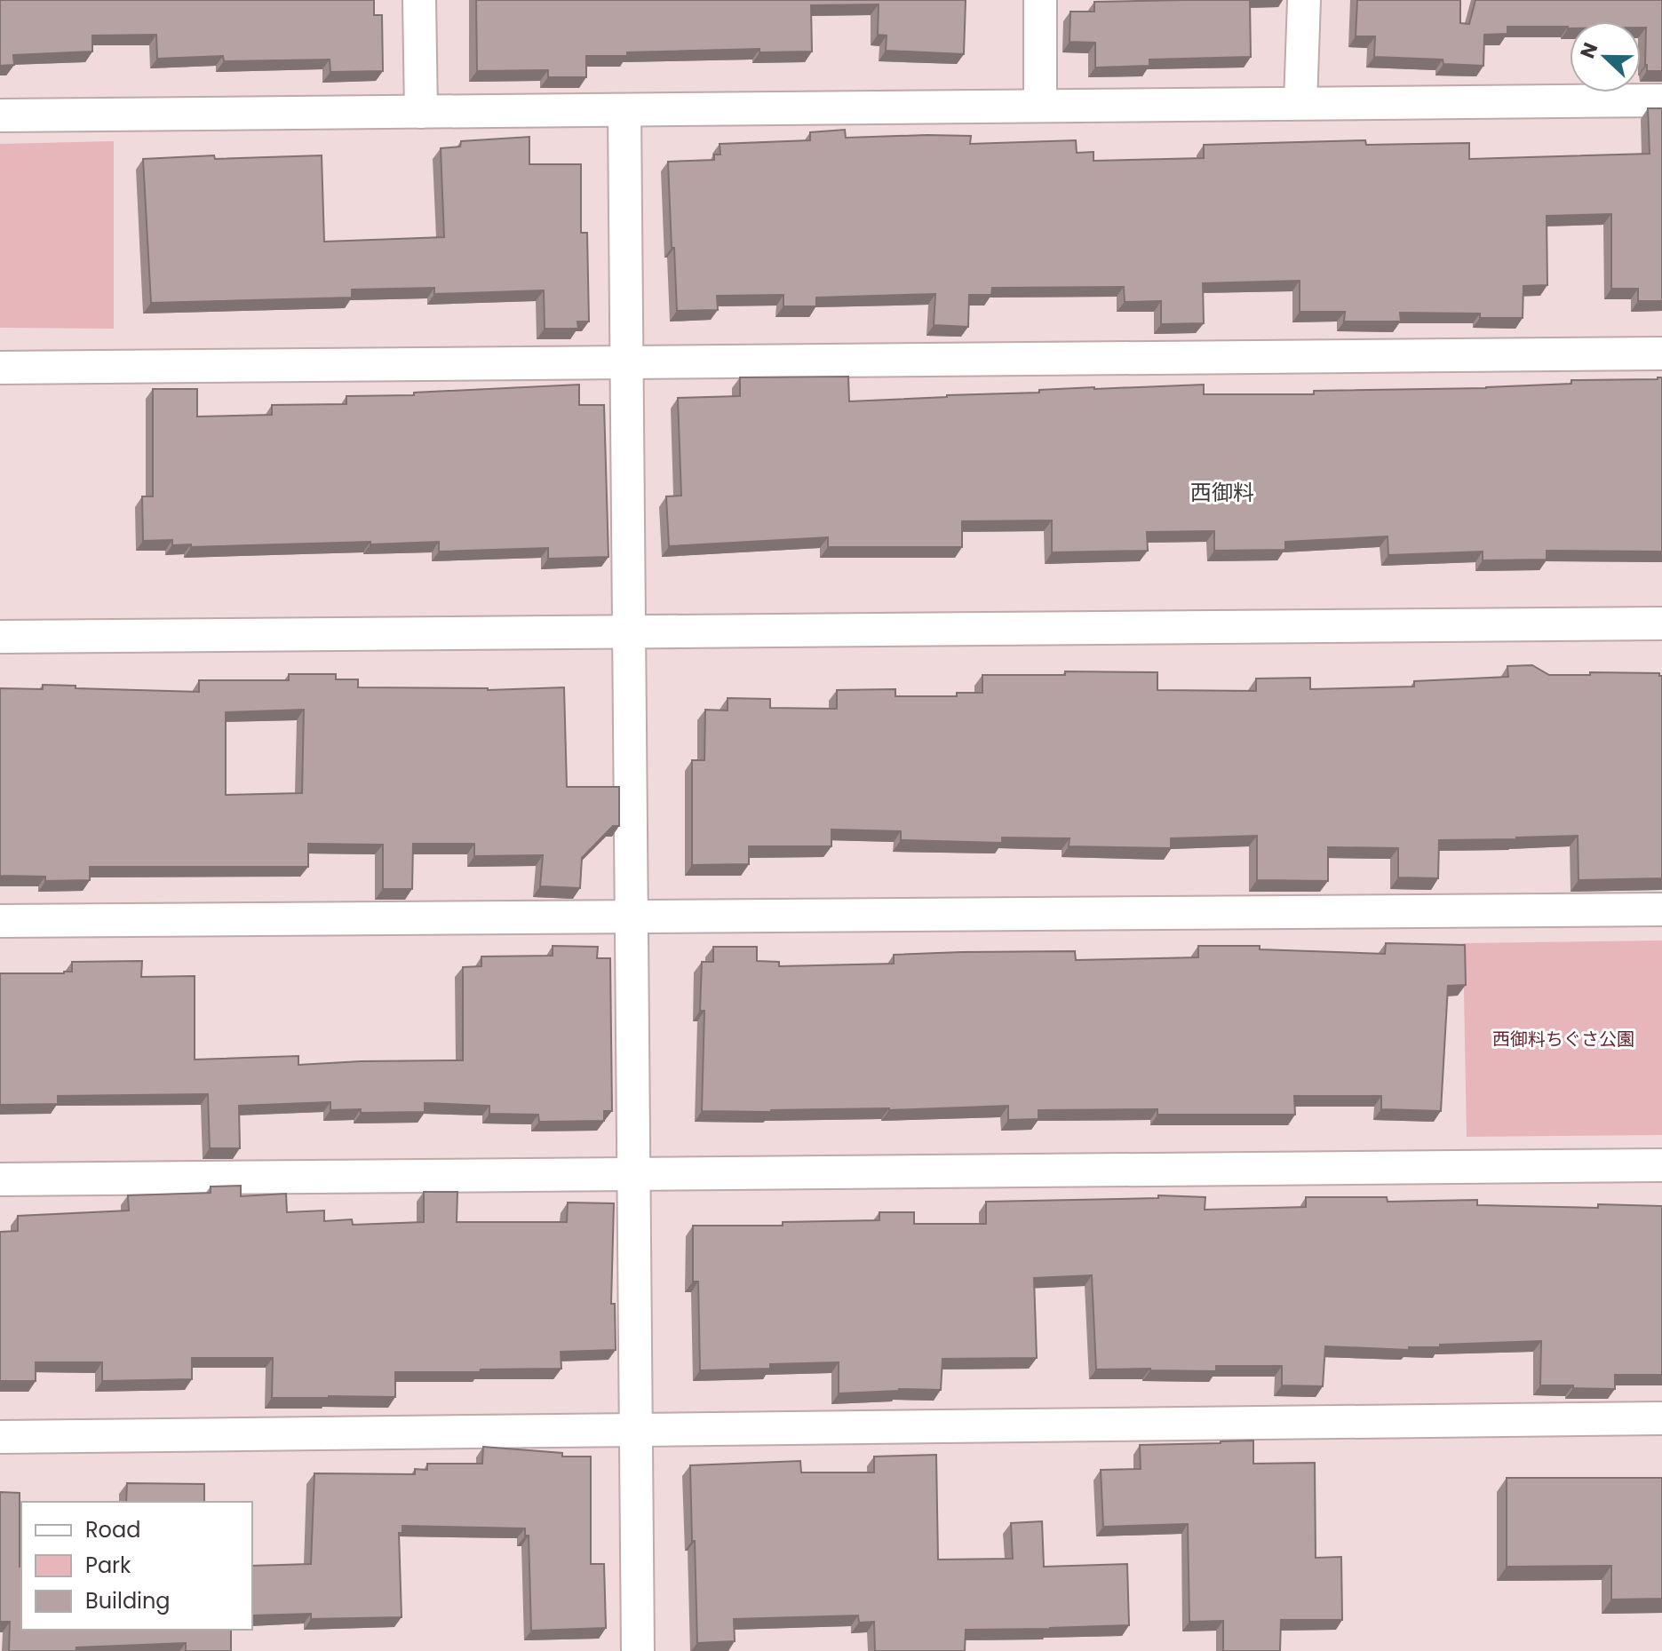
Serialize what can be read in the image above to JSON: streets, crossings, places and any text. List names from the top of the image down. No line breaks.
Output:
{"districts":["西御料"],"parks":["西御料ちぐさ公園"],"legend":["Road","Park","Building"],"north":"left"}
